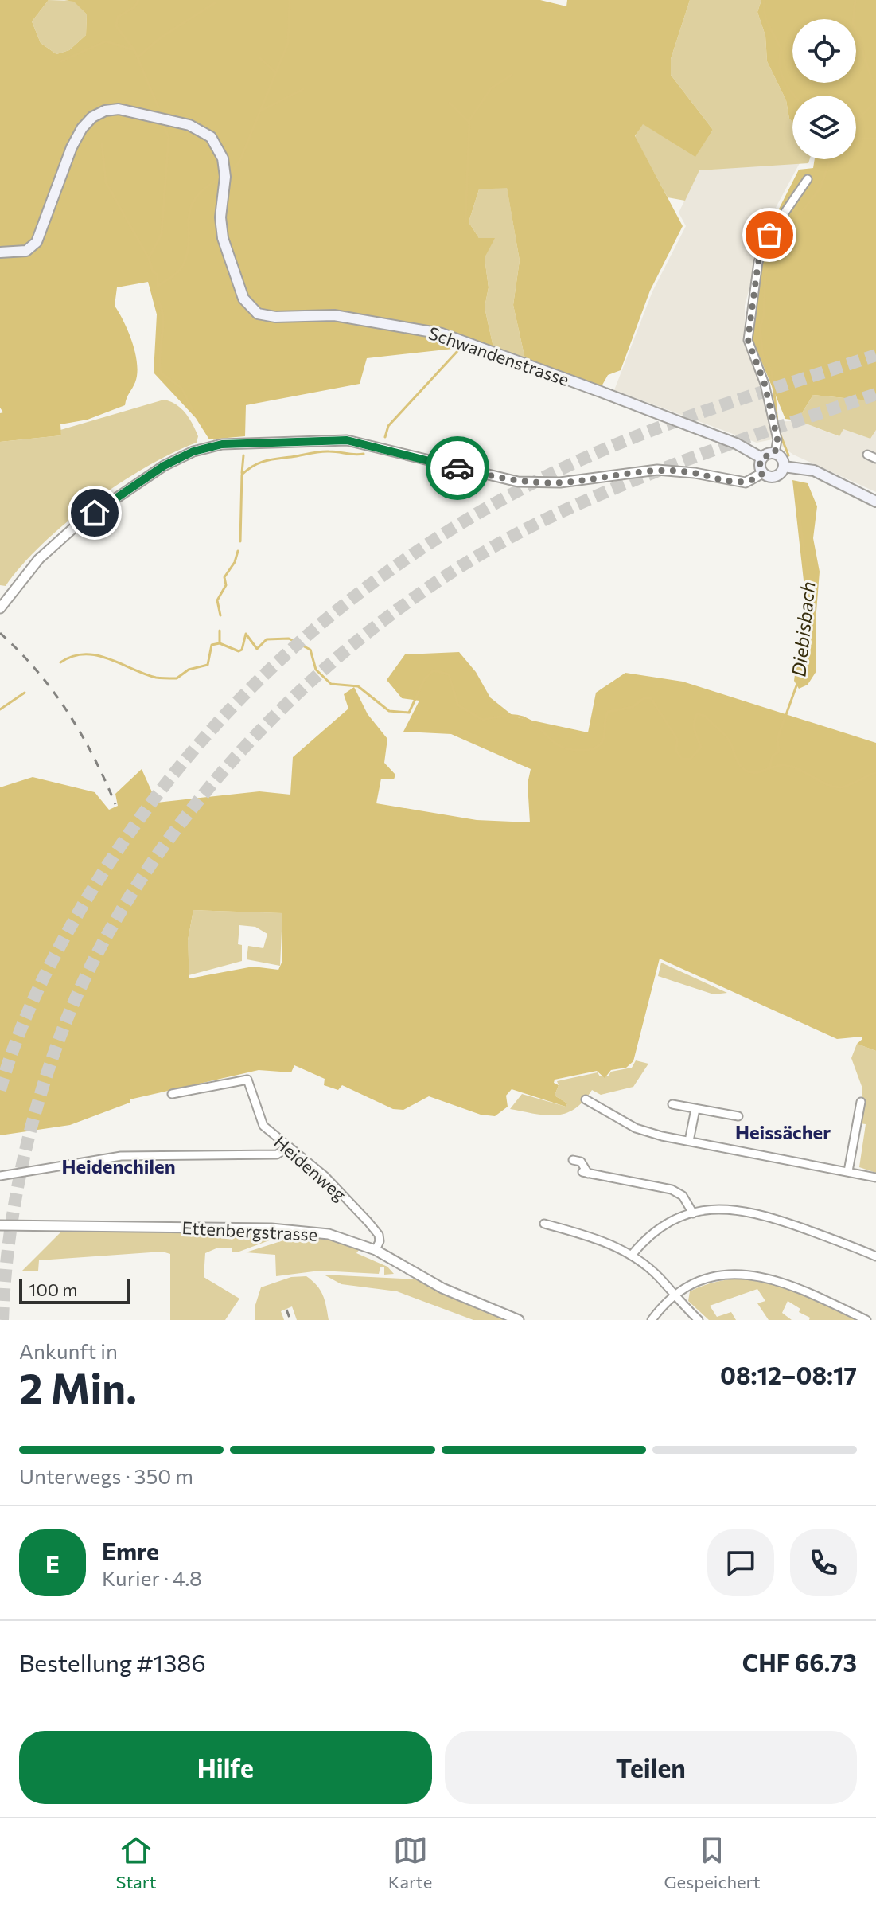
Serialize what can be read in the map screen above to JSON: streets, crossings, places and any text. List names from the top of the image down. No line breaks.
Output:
{"streets":{"main road":["Schwandenstrasse"],"street":["Heidenweg","Ettenbergstrasse"]},"crossings":[["Heidenweg","Ettenbergstrasse"]],"districts":["Heissächer","Heidenchilen"],"water":["Diebisbach"],"scale_bar":"100 m","page":{"scale":"100 m","heading":["2 Min.","Ankunft in","08:12–08:17"],"panel":["Emre","Kurier · 4.8","Bestellung #1386","CHF 66.73"],"bar":"Unterwegs · 350 m","round":"E","buttons":["Hilfe","Teilen"],"tabs":["Start","Karte","Gespeichert"]}}
